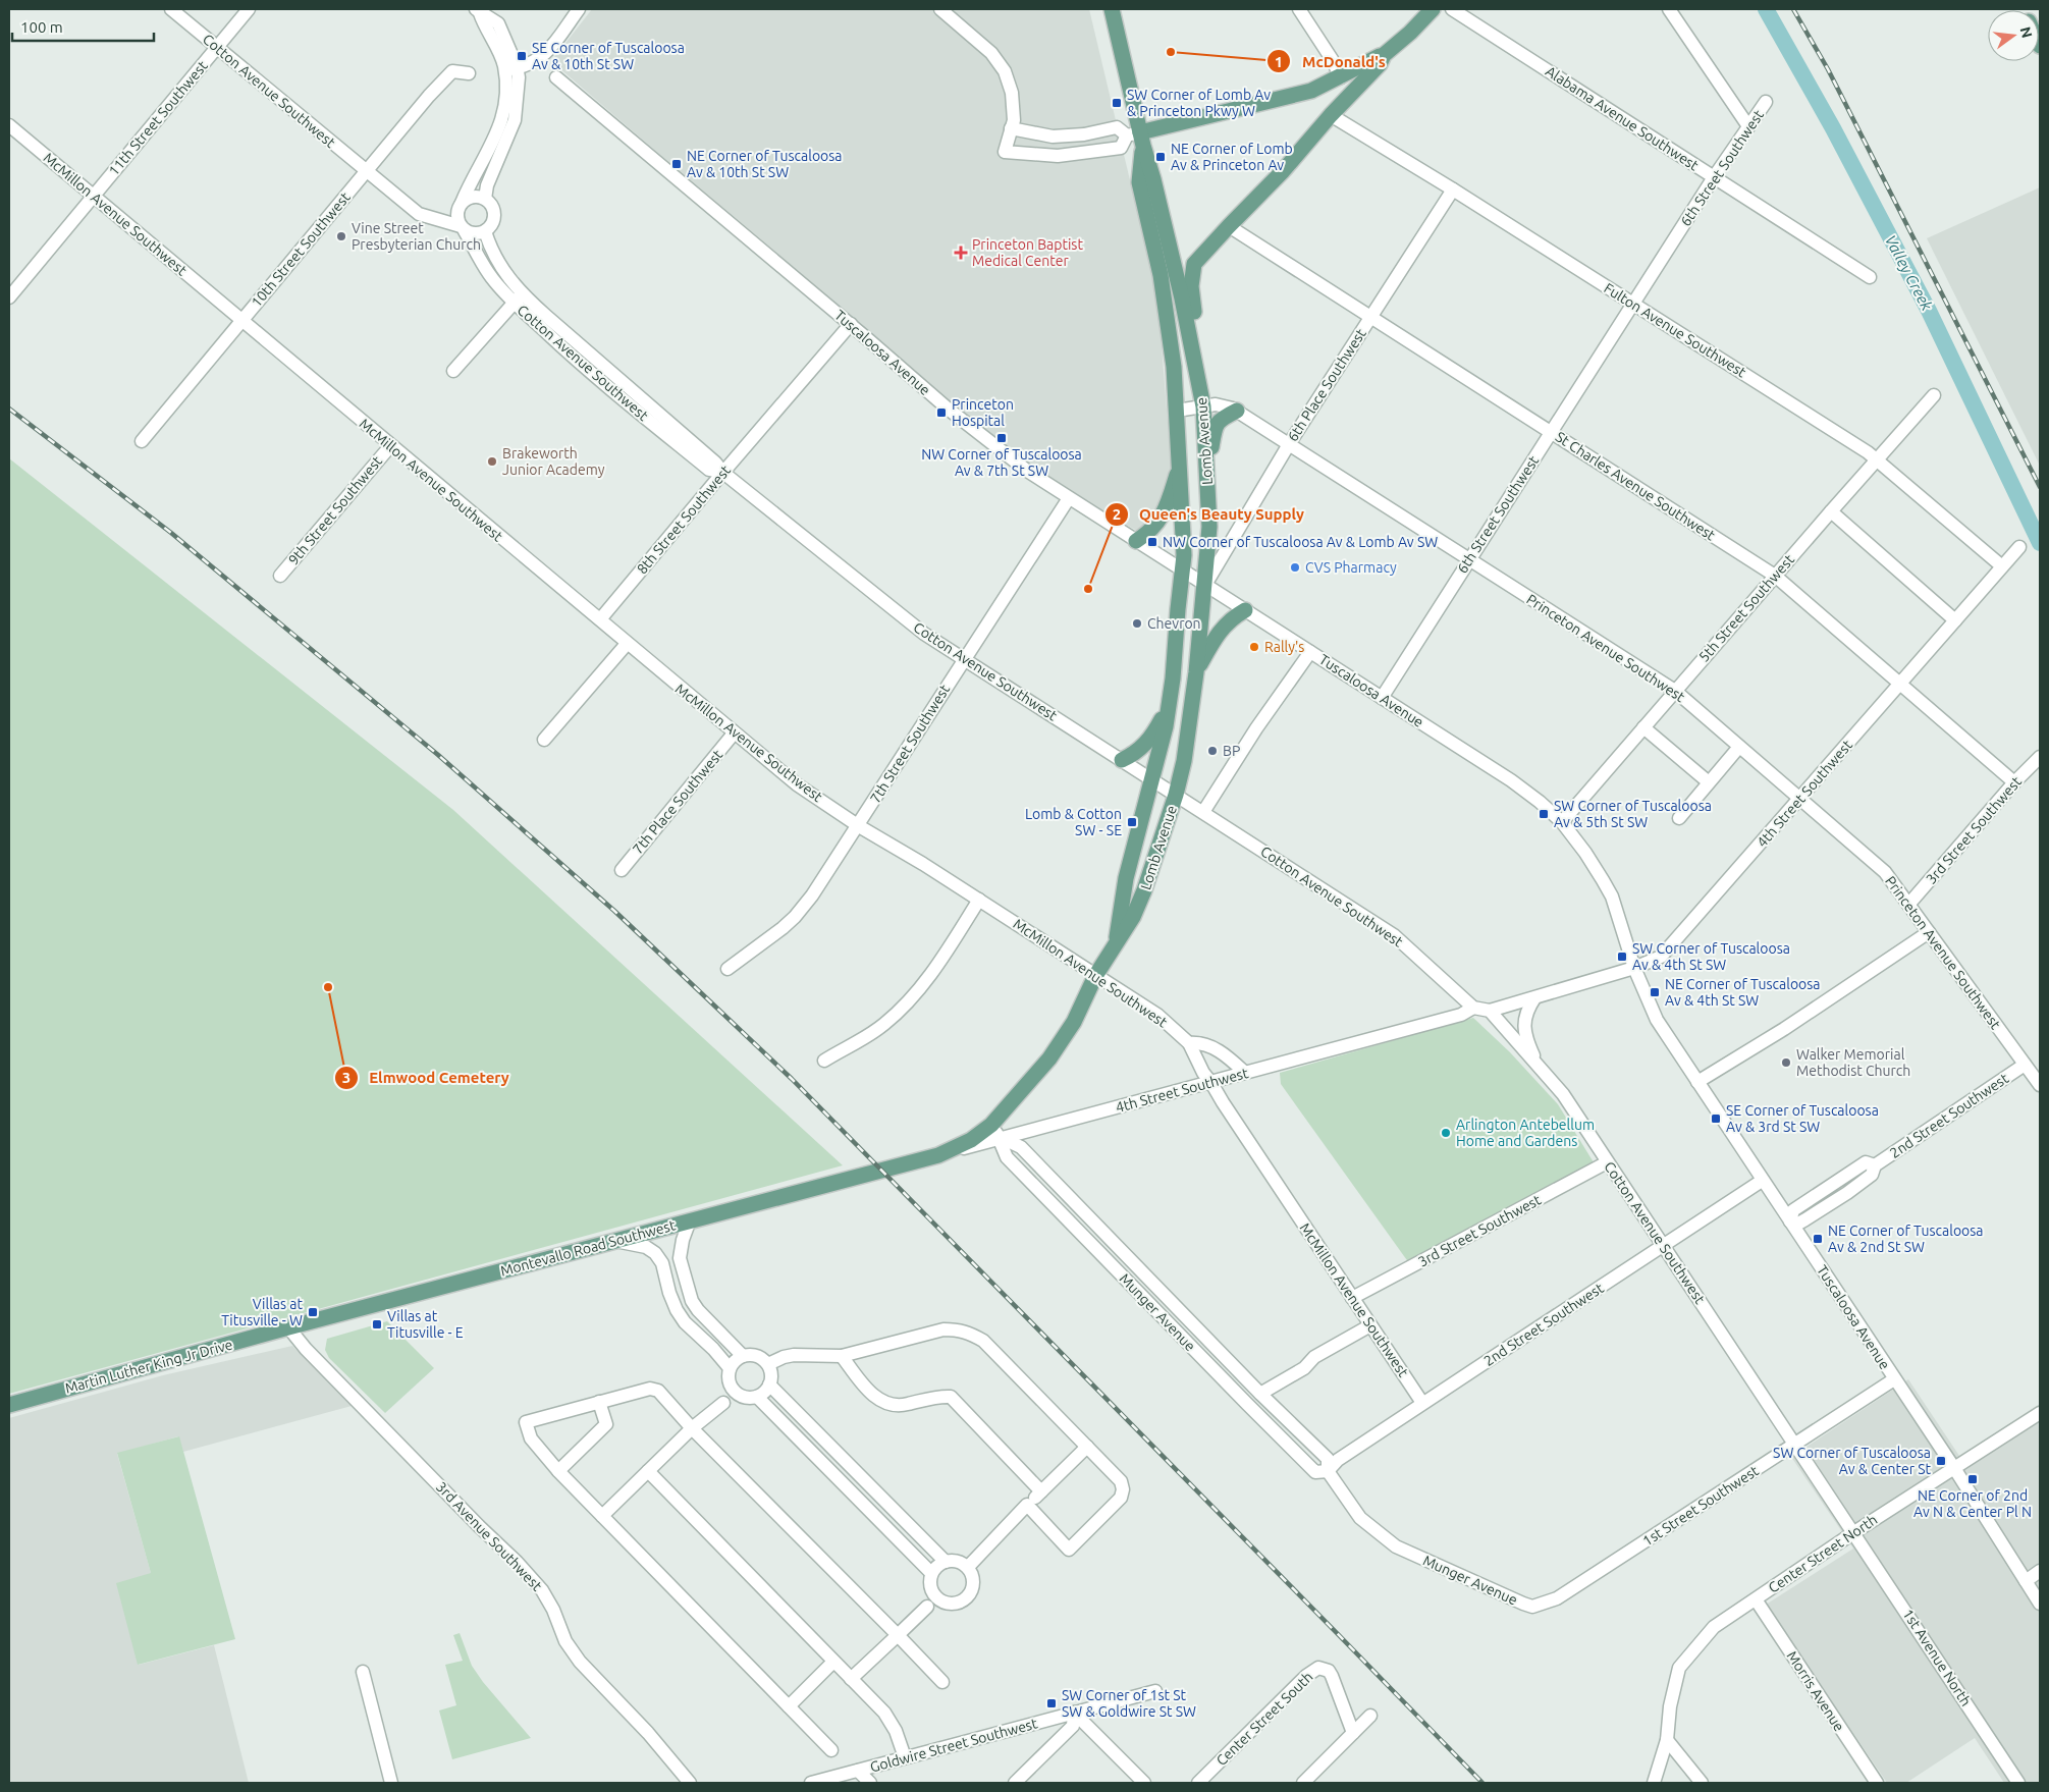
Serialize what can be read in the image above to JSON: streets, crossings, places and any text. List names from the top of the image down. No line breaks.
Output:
{"streets":{"main road":["Lomb Avenue","Montevallo Road Southwest","Martin Luther King Jr Drive"],"street":["Cotton Avenue Southwest","11th Street Southwest","Alabama Avenue Southwest","6th Street Southwest","McMillon Avenue Southwest","10th Street Southwest","Fulton Avenue Southwest","Tuscaloosa Avenue","6th Place Southwest","St Charles Avenue Southwest","9th Street Southwest","8th Street Southwest","5th Street Southwest","Princeton Avenue Southwest","7th Street Southwest","4th Street Southwest","7th Place Southwest","3rd Street Southwest","2nd Street Southwest","Munger Avenue","1st Street Southwest","3rd Avenue Southwest","Center Street North","1st Avenue North","Morris Avenue","Center Street South","Goldwire Street Southwest"]},"crossings":[["Cotton Avenue Southwest","11th Street Southwest"],["Cotton Avenue Southwest","10th Street Southwest"],["Cotton Avenue Southwest","Lomb Avenue"],["Cotton Avenue Southwest","8th Street Southwest"],["Cotton Avenue Southwest","7th Street Southwest"],["Cotton Avenue Southwest","4th Street Southwest"],["Cotton Avenue Southwest","3rd Street Southwest"],["Cotton Avenue Southwest","2nd Street Southwest"],["Cotton Avenue Southwest","1st Street Southwest"],["Cotton Avenue Southwest","Center Street North"],["Cotton Avenue Southwest","1st Avenue North"],["11th Street Southwest","McMillon Avenue Southwest"],["Alabama Avenue Southwest","6th Street Southwest"],["6th Street Southwest","Fulton Avenue Southwest"],["6th Street Southwest","Tuscaloosa Avenue"],["6th Street Southwest","St Charles Avenue Southwest"],["6th Street Southwest","Princeton Avenue Southwest"],["McMillon Avenue Southwest","10th Street Southwest"],["McMillon Avenue Southwest","Lomb Avenue"],["McMillon Avenue Southwest","9th Street Southwest"],["McMillon Avenue Southwest","8th Street Southwest"],["McMillon Avenue Southwest","7th Street Southwest"],["McMillon Avenue Southwest","4th Street Southwest"],["McMillon Avenue Southwest","7th Place Southwest"],["McMillon Avenue Southwest","3rd Street Southwest"],["McMillon Avenue Southwest","2nd Street Southwest"],["Fulton Avenue Southwest","6th Place Southwest"],["Fulton Avenue Southwest","5th Street Southwest"],["Fulton Avenue Southwest","4th Street Southwest"],["Tuscaloosa Avenue","6th Place Southwest"],["Tuscaloosa Avenue","Lomb Avenue"],["Tuscaloosa Avenue","8th Street Southwest"],["Tuscaloosa Avenue","5th Street Southwest"],["Tuscaloosa Avenue","7th Street Southwest"],["Tuscaloosa Avenue","4th Street Southwest"],["Tuscaloosa Avenue","2nd Street Southwest"],["Tuscaloosa Avenue","1st Street Southwest"],["Tuscaloosa Avenue","Center Street North"],["6th Place Southwest","Lomb Avenue"],["6th Place Southwest","St Charles Avenue Southwest"],["6th Place Southwest","Princeton Avenue Southwest"],["Lomb Avenue","Princeton Avenue Southwest"],["Lomb Avenue","4th Street Southwest"],["Lomb Avenue","Montevallo Road Southwest"],["Lomb Avenue","Munger Avenue"],["St Charles Avenue Southwest","5th Street Southwest"],["St Charles Avenue Southwest","4th Street Southwest"],["St Charles Avenue Southwest","3rd Street Southwest"],["5th Street Southwest","Princeton Avenue Southwest"],["Princeton Avenue Southwest","4th Street Southwest"],["Princeton Avenue Southwest","3rd Street Southwest"],["Princeton Avenue Southwest","2nd Street Southwest"],["4th Street Southwest","Munger Avenue"],["2nd Street Southwest","Munger Avenue"],["Montevallo Road Southwest","Martin Luther King Jr Drive"],["Montevallo Road Southwest","3rd Avenue Southwest"],["Munger Avenue","1st Street Southwest"],["Martin Luther King Jr Drive","3rd Avenue Southwest"],["Center Street North","1st Avenue North"],["Center Street North","Morris Avenue"]],"water":["Valley Creek"],"places":{"other":["McDonald's","Vine Street Presbyterian Church","Brakeworth Junior Academy","CVS Pharmacy","Queen's Beauty Supply","Chevron","Rally's","BP","Elmwood Cemetery","Walker Memorial Methodist Church","Arlington Antebellum Home and Gardens"],"transit":["SE Corner of Tuscaloosa Av & 10th St SW","SW Corner of Lomb Av & Princeton Pkwy W","NE Corner of Lomb Av & Princeton Av","NE Corner of Tuscaloosa Av & 10th St SW","Princeton Hospital","NW Corner of Tuscaloosa Av & 7th St SW","NW Corner of Tuscaloosa Av & Lomb Av SW","SW Corner of Tuscaloosa Av & 5th St SW","Lomb & Cotton SW - SE","SW Corner of Tuscaloosa Av & 4th St SW","NE Corner of Tuscaloosa Av & 4th St SW","SE Corner of Tuscaloosa Av & 3rd St SW","NE Corner of Tuscaloosa Av & 2nd St SW","Villas at Titusville - W","Villas at Titusville - E","SW Corner of Tuscaloosa Av & Center St","NE Corner of 2nd Av N & Center Pl N","SW Corner of 1st St SW & Goldwire St SW"],"health":["Princeton Baptist Medical Center"]},"scale_bar":"100 m","north":"right"}
